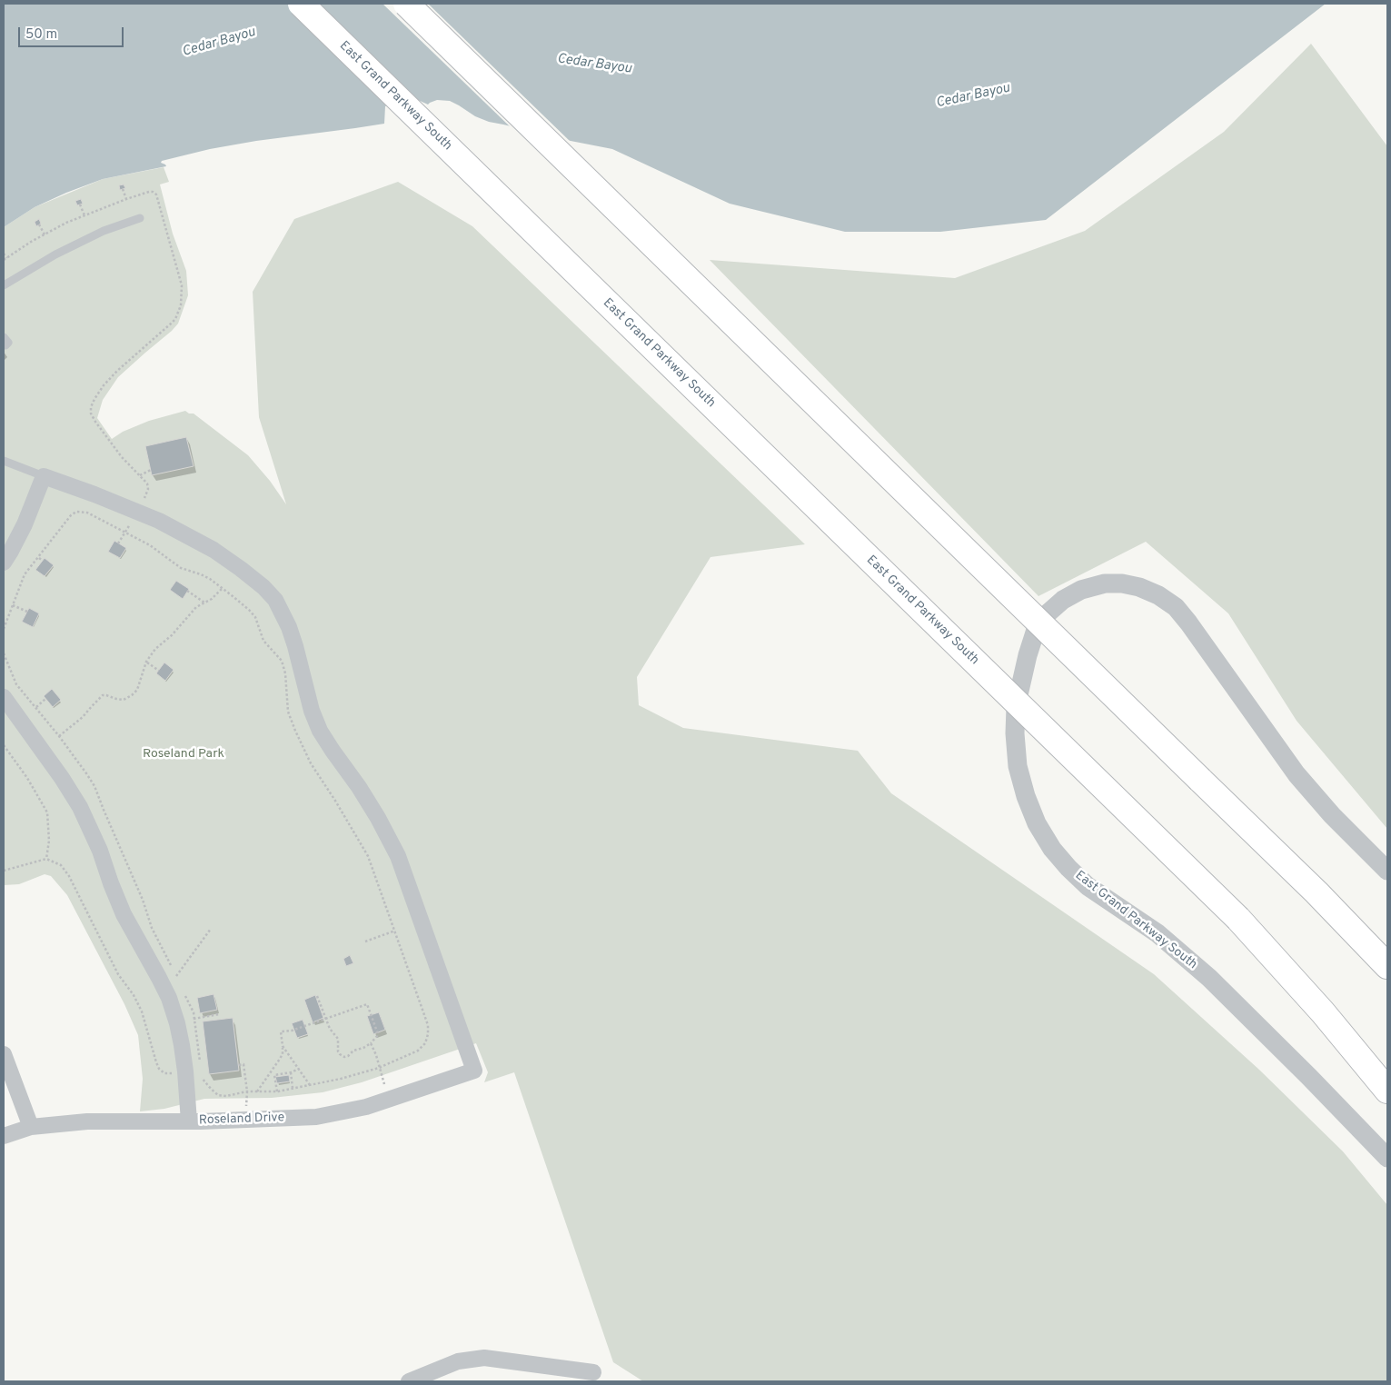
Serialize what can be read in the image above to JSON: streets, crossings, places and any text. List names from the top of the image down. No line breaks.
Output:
{"streets":{"highway":["East Grand Parkway South"],"street":["Roseland Drive"]},"water":["Cedar Bayou"],"parks":["Roseland Park"],"scale_bar":"50 m"}
